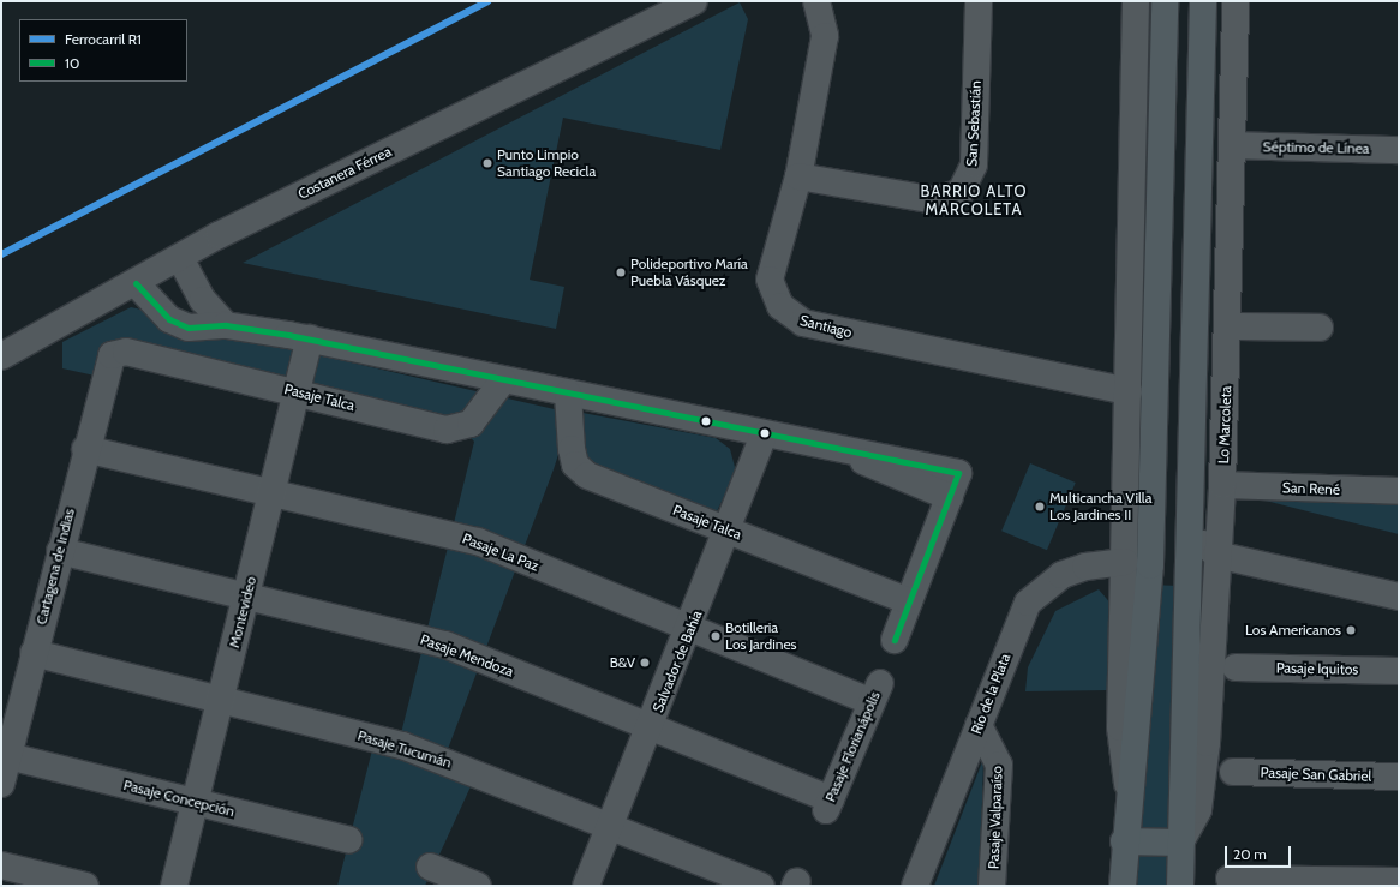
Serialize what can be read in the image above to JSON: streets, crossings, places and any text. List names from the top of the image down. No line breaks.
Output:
{"streets":{"main road":["Lo Marcoleta"],"street":["San Sebastián","Séptimo de Línea","Costanera Férrea","Santiago","Pasaje Talca","San René","Pasaje La Paz","Cartagena de Indias","Montevideo","Pasaje Mendoza","Salvador de Bahía","Pasaje Iquitos","Río de la Plata","Pasaje Florianápolis","Pasaje Tucumán","Pasaje San Gabriel","Pasaje Concepción","Pasaje Valparaíso"]},"crossings":[["San Sebastián","Santiago"],["Séptimo de Línea","Lo Marcoleta"],["Pasaje Talca","Cartagena de Indias"],["Pasaje Talca","Montevideo"],["Pasaje Talca","Salvador de Bahía"],["Lo Marcoleta","San René"],["Pasaje La Paz","Cartagena de Indias"],["Pasaje La Paz","Montevideo"],["Pasaje La Paz","Salvador de Bahía"],["Pasaje La Paz","Pasaje Florianápolis"],["Cartagena de Indias","Pasaje Mendoza"],["Cartagena de Indias","Pasaje Tucumán"],["Cartagena de Indias","Pasaje Concepción"],["Montevideo","Pasaje Mendoza"],["Montevideo","Pasaje Tucumán"],["Montevideo","Pasaje Concepción"],["Pasaje Mendoza","Salvador de Bahía"],["Pasaje Mendoza","Pasaje Florianápolis"],["Salvador de Bahía","Pasaje Tucumán"],["Río de la Plata","Pasaje Valparaíso"]],"districts":["BARRIO ALTO MARCOLETA"],"places":["Punto Limpio Santiago Recicla","Polideportivo María Puebla Vásquez","Multicancha Villa Los Jardines II","Los Americanos","Botilleria Los Jardines","B&V"],"lines":["rail line R1","transit line 10"],"legend":["Ferrocarril R1","10"],"scale_bar":"20 m"}
